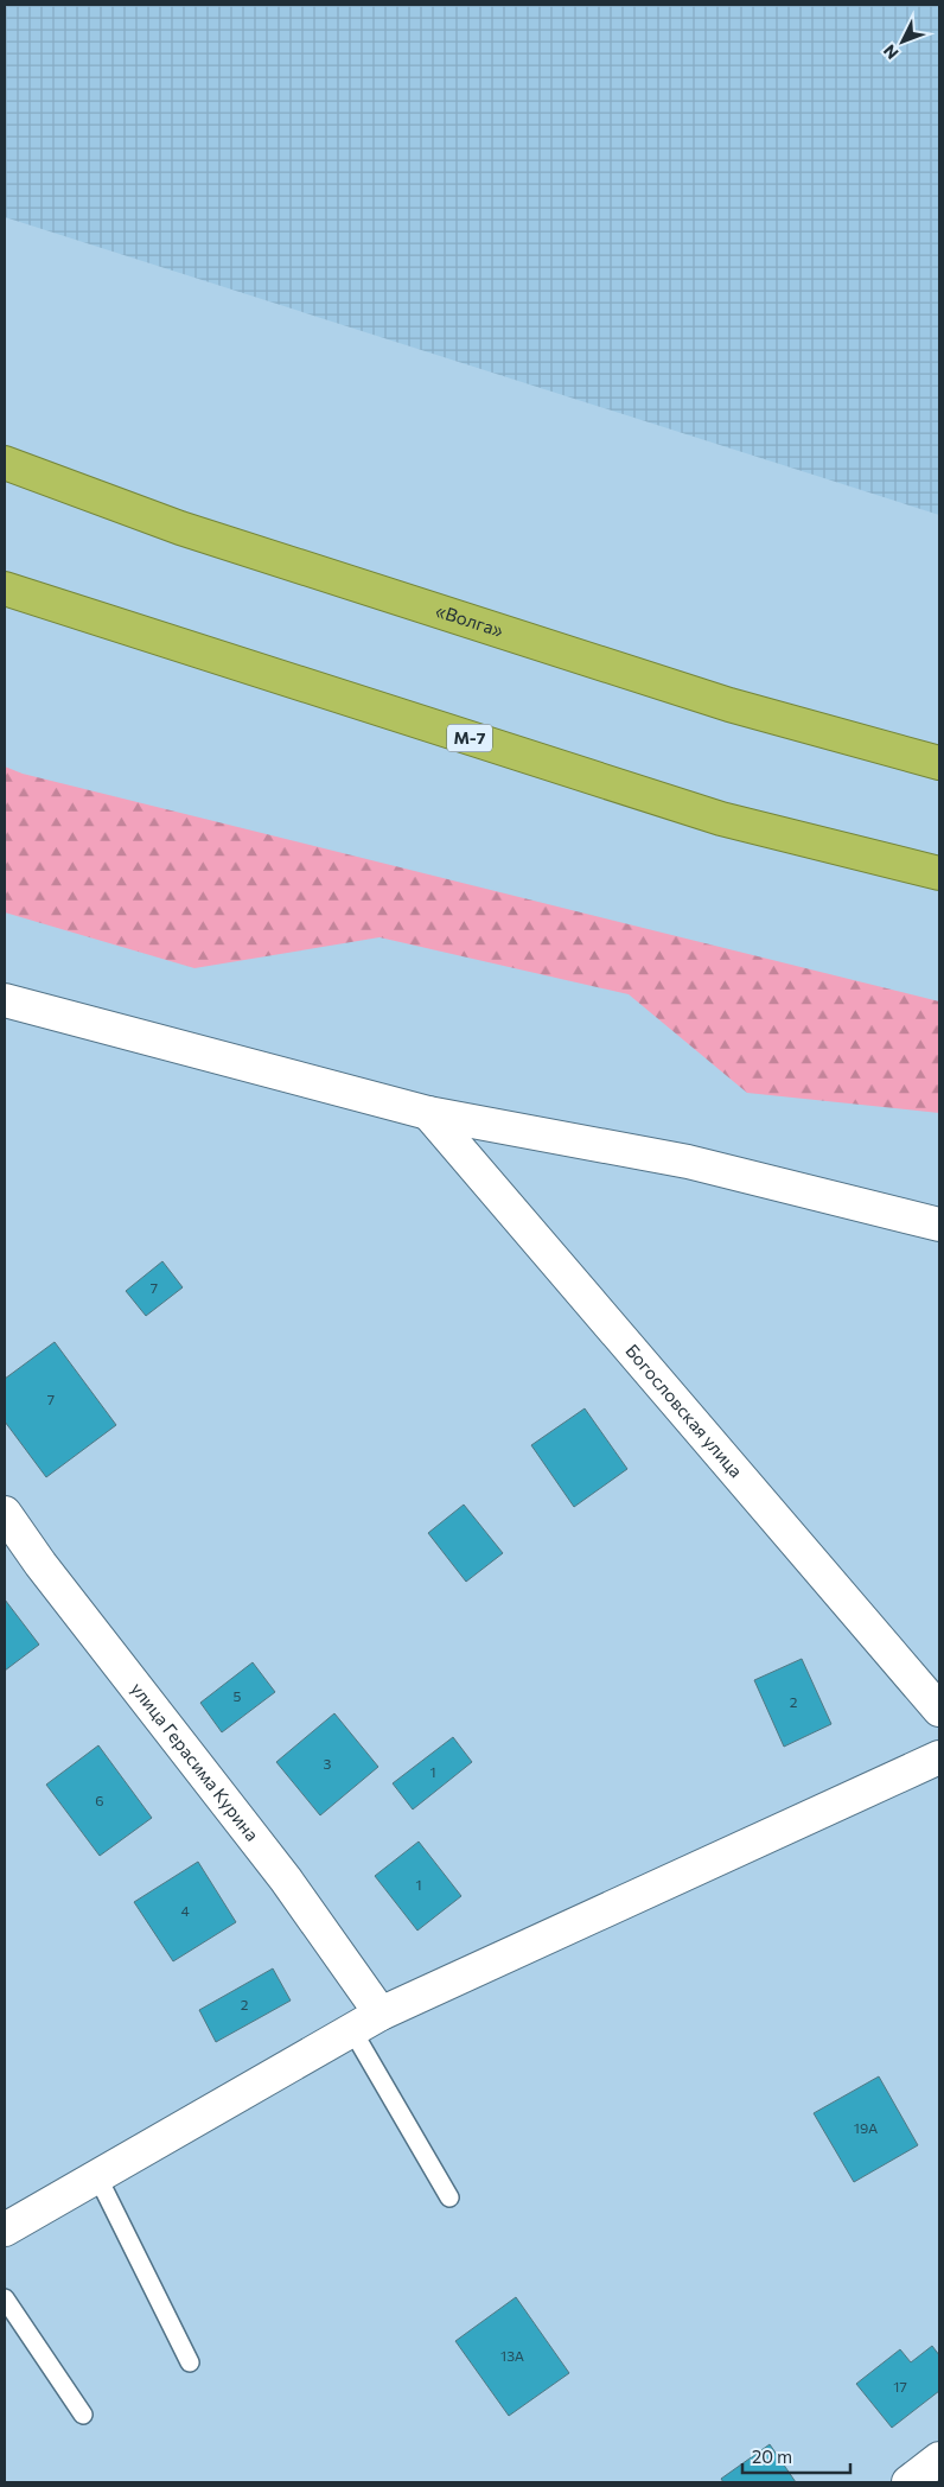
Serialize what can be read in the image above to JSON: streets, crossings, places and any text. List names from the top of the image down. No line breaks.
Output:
{"streets":{"highway":["«Волга»","М-7"],"street":["Богословская улица","улица Герасима Курина"]},"house_numbers":["7","7","5","2","3","1","6","1","4","2","19А","13А","17"],"scale_bar":"20 m","north":"bottom left"}
